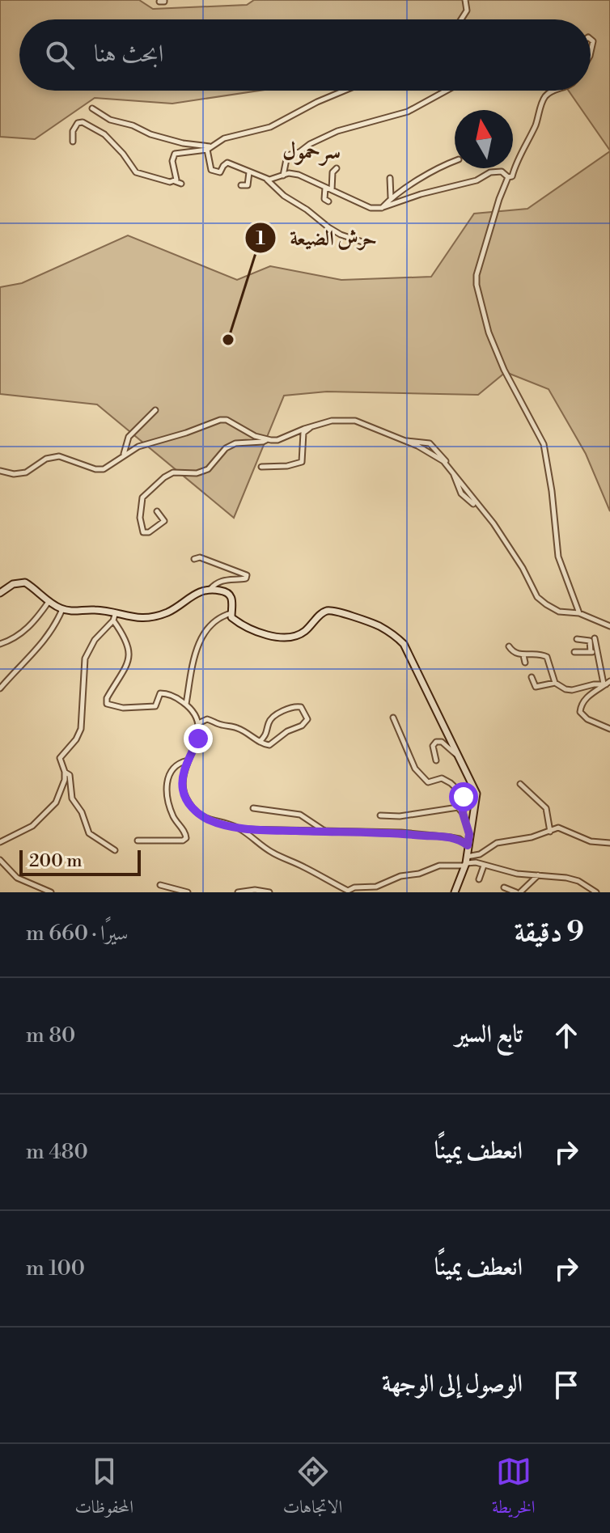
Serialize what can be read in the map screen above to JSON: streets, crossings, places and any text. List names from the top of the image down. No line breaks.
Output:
{"districts":["سرحمول"],"places":["حرش الضيعة"],"scale_bar":"200 m","north":"top","page":{"search":"ابحث هنا","scale":"200 m","heading":["9 دقيقة","سيرًا · 660 m"],"list":[["تابع السير","80 m"],["انعطف يمينًا","480 m"],["انعطف يمينًا","100 m"],"الوصول إلى الوجهة"],"nav":["الخريطة","الاتجاهات","المحفوظات"]}}
